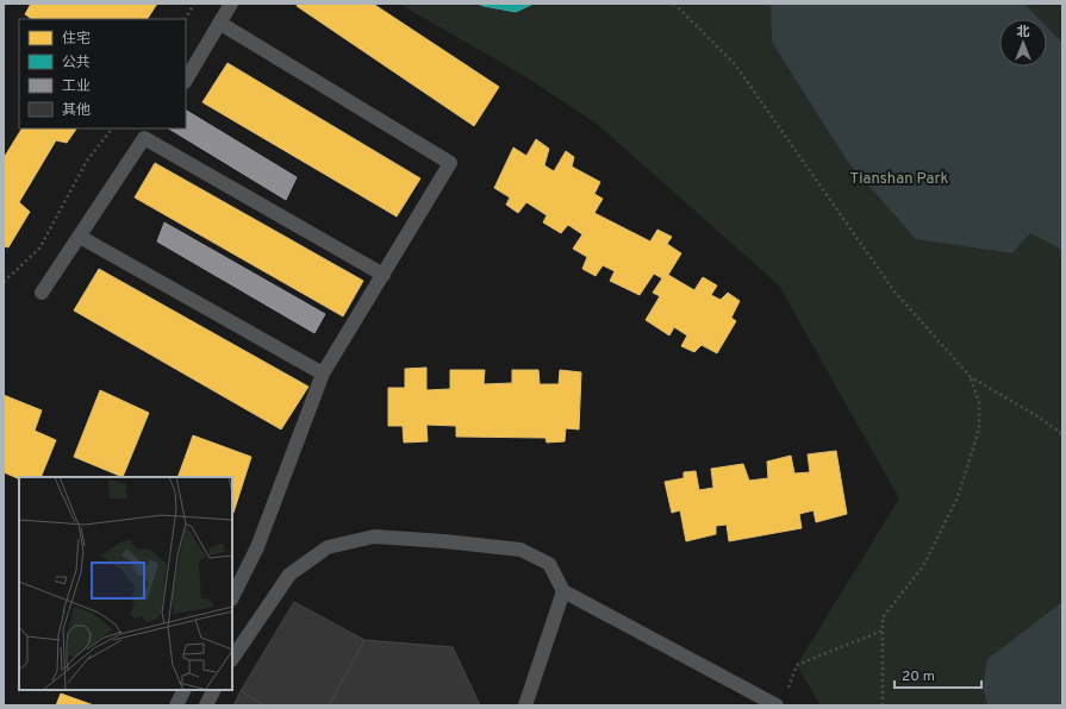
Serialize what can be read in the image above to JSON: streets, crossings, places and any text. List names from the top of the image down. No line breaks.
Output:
{"parks":["Tianshan Park"],"legend":["住宅","公共","工业","其他"],"scale_bar":"20 m","north":"top"}
